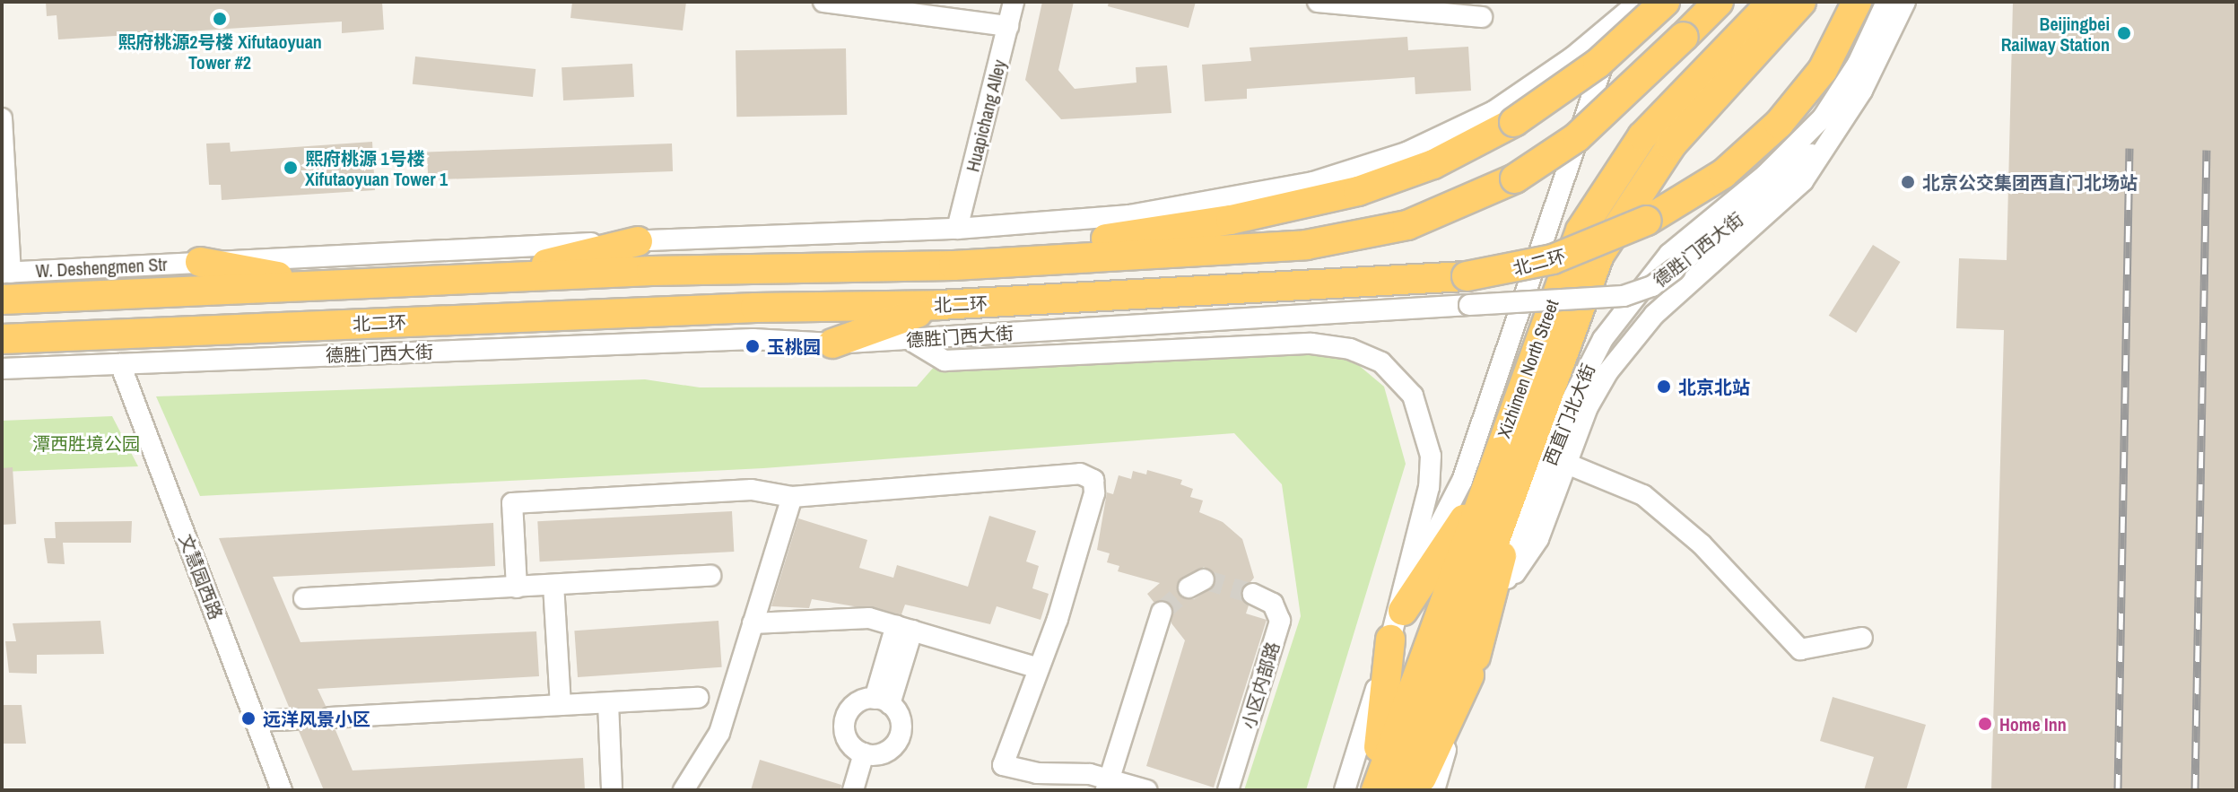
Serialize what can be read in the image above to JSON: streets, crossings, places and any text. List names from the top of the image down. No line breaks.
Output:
{"streets":{"highway":["北二环","Xizhimen North Street"],"street":["Huapichang Alley","德胜门西大街","W. Deshengmen Str","西直门北大街","文慧园西路","小区内部路"]},"crossings":[["德胜门西大街","北二环"],["德胜门西大街","文慧园西路"]],"parks":["潭西胜境公园"],"places":["熙府桃源2号楼 Xifutaoyuan Tower #2","Beijingbei Railway Station","熙府桃源 1号楼 Xifutaoyuan Tower 1","北京公交集团西直门北场站","玉桃园","北京北站","远洋风景小区","Home Inn"]}
